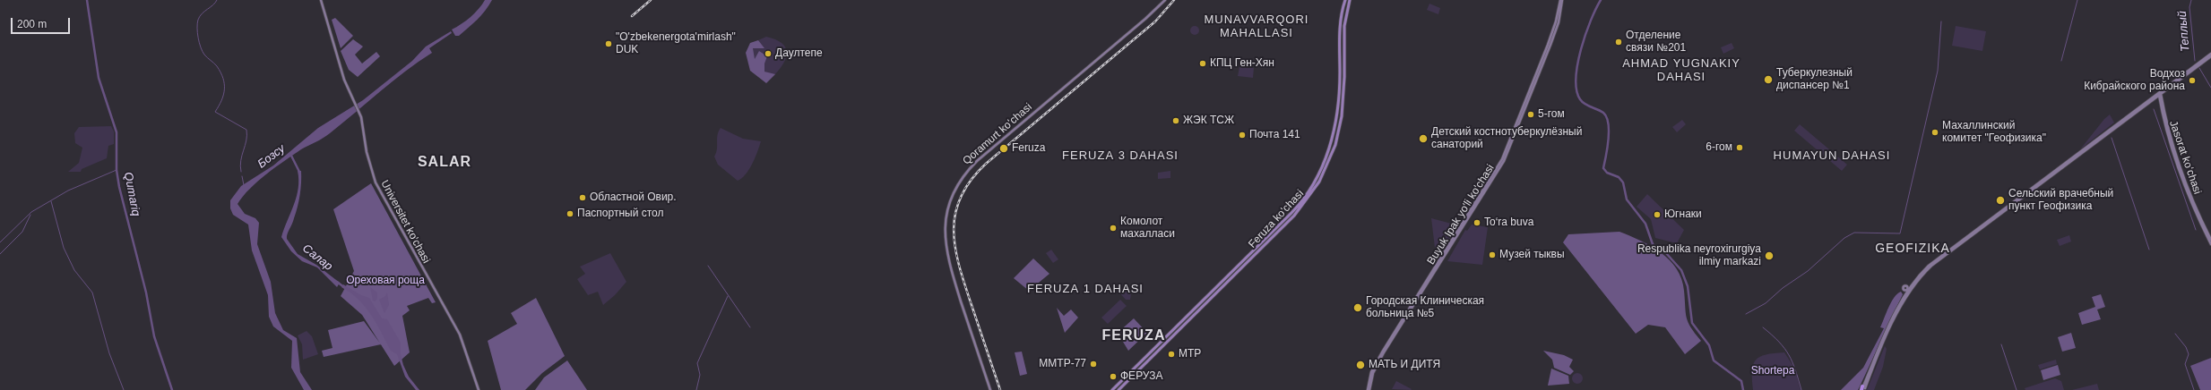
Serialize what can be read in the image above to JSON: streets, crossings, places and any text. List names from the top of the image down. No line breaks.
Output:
{"streets":{"main road":["Qoramurt koʻchasi","Jasorat koʻchasi","Buyuk Ipak yo'li ko'chasi","Feruza ko'chasi","Universitet ko'chasi"]},"districts":["MUNAVVARQORI MAHALLASI","AHMAD YUGNAKIY DAHASI","FERUZA 3 DAHASI","HUMAYUN DAHASI","SALAR","GEOFIZIKA","FERUZA 1 DAHASI","FERUZA"],"water":["Теплый","Бозсу","Qumariq","Салар"],"parks":["Ореховая роща","Shortepa"],"places":["Отделение связи №201","\"O'zbekenergota'mirlash\" DUK","Даултепе","КПЦ Ген-Хян","Туберкулезный диспансер №1","Водхоз Кибрайского района","5-гом","ЖЭК ТСЖ","Махаллинский комитет \"Геофизика\"","Почта 141","Детский костнотуберкулёзный санаторий","6-гом","Feruza","Областной Овир.","Сельский врачебный пункт Геофизика","Паспортный стол","Югнаки","To‘ra buva","Комолот махалласи","Музей тыквы","Respublika neyroxirurgiya ilmiy markazi","Городская Клиническая больница №5","MTP","MMTP-77","МАТЬ И ДИТЯ","ФЕРУЗА"],"scale_bar":"200 m"}
